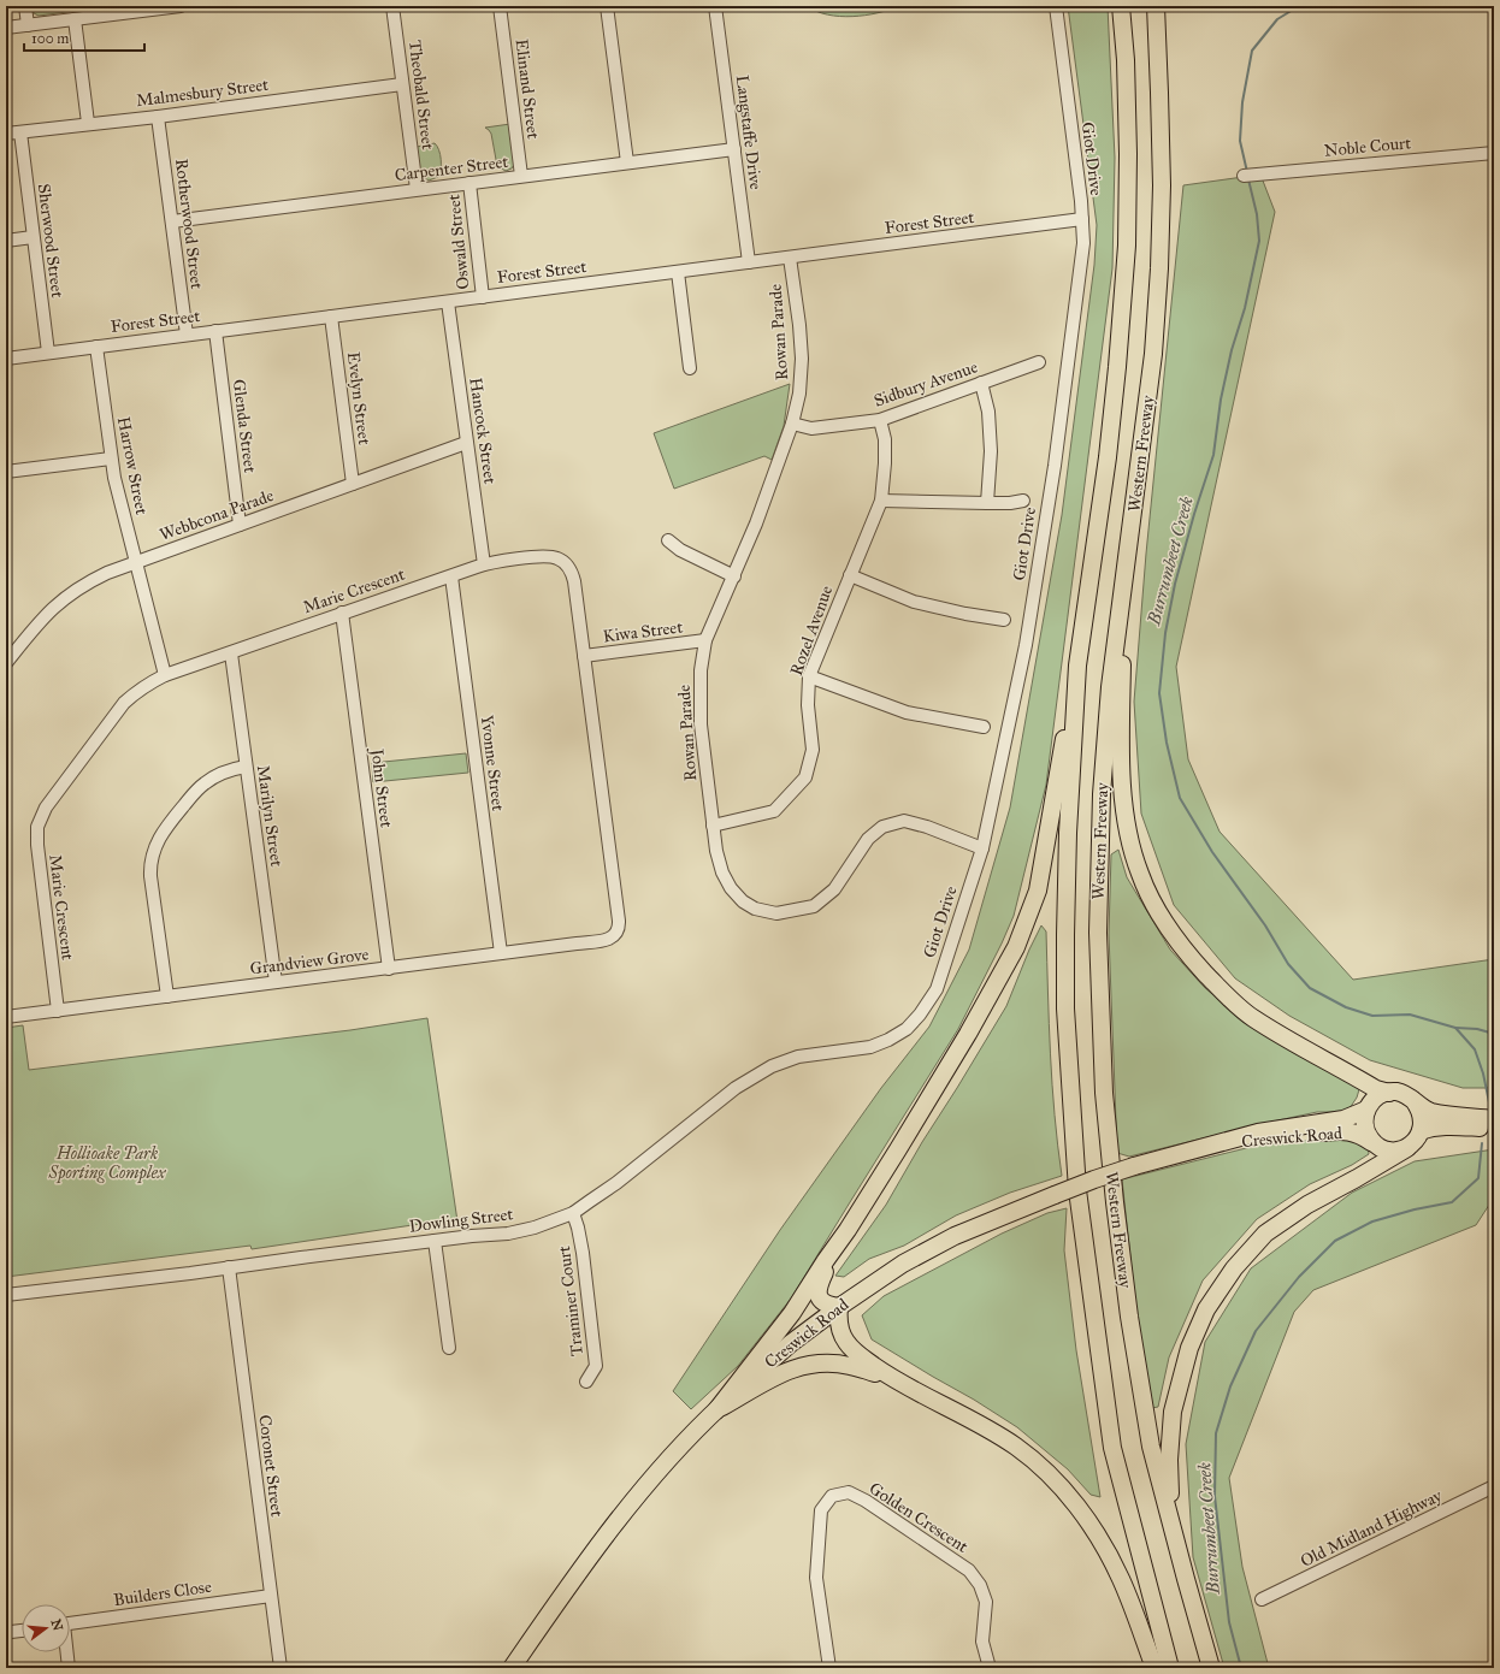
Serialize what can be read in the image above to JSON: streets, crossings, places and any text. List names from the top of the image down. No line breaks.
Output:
{"streets":{"highway":["Western Freeway","Creswick Road"],"street":["Elinand Street","Malmesbury Street","Theobald Street","Langstaffe Drive","Noble Court","Giot Drive","Carpenter Street","Forest Street","Rotherwood Street","Sherwood Street","Oswald Street","Rowan Parade","Sidbury Avenue","Evelyn Street","Glenda Street","Hancock Street","Harrow Street","Webbcona Parade","Marie Crescent","Rozel Avenue","Kiwa Street","Yvonne Street","John Street","Marilyn Street","Grandview Grove","Dowling Street","Traminer Court","Coronet Street","Golden Crescent","Old Midland Highway","Builders Close"]},"crossings":[["Elinand Street","Carpenter Street"],["Malmesbury Street","Theobald Street"],["Malmesbury Street","Rotherwood Street"],["Malmesbury Street","Sherwood Street"],["Theobald Street","Carpenter Street"],["Langstaffe Drive","Carpenter Street"],["Langstaffe Drive","Forest Street"],["Giot Drive","Forest Street"],["Giot Drive","Rowan Parade"],["Giot Drive","Dowling Street"],["Carpenter Street","Rotherwood Street"],["Carpenter Street","Oswald Street"],["Forest Street","Rotherwood Street"],["Forest Street","Sherwood Street"],["Forest Street","Oswald Street"],["Forest Street","Rowan Parade"],["Forest Street","Evelyn Street"],["Forest Street","Glenda Street"],["Forest Street","Hancock Street"],["Forest Street","Harrow Street"],["Rowan Parade","Sidbury Avenue"],["Rowan Parade","Rozel Avenue"],["Rowan Parade","Kiwa Street"],["Sidbury Avenue","Rozel Avenue"],["Evelyn Street","Webbcona Parade"],["Glenda Street","Webbcona Parade"],["Hancock Street","Webbcona Parade"],["Hancock Street","Marie Crescent"],["Harrow Street","Webbcona Parade"],["Harrow Street","Marie Crescent"],["Marie Crescent","Kiwa Street"],["Marie Crescent","Yvonne Street"],["Marie Crescent","John Street"],["Marie Crescent","Marilyn Street"],["Marie Crescent","Grandview Grove"],["Yvonne Street","Grandview Grove"],["John Street","Grandview Grove"],["Marilyn Street","Grandview Grove"],["Dowling Street","Traminer Court"],["Dowling Street","Coronet Street"],["Coronet Street","Builders Close"]],"water":["Burrumbeet Creek"],"parks":["Hollioake Park Sporting Complex"],"scale_bar":"100 m","north":"right"}
